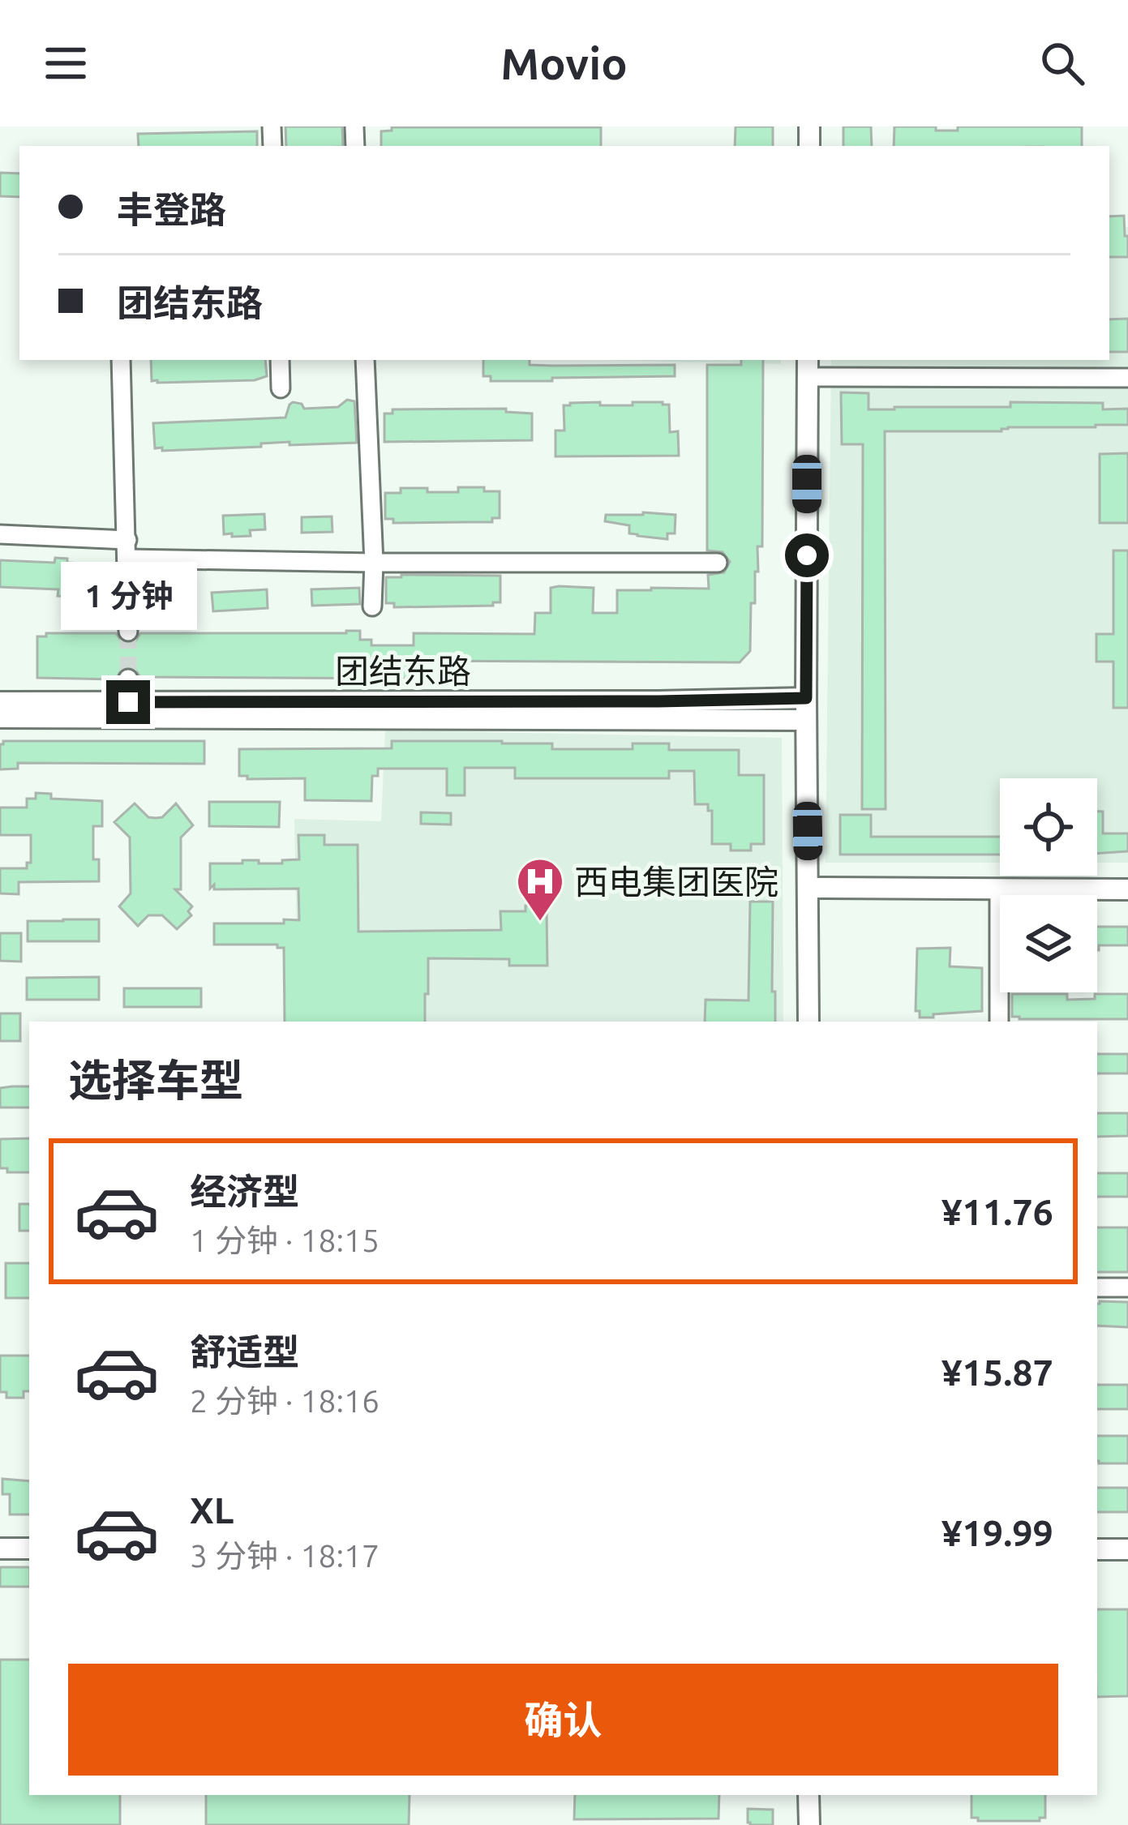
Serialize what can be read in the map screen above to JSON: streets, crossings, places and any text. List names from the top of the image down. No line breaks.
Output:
{"streets":{"street":["团结东路"]},"places":{"hospital":["西电集团医院"]},"page":{"header":"Movio","banner":["丰登路","团结东路"],"bubble":"1 分钟","heading":"选择车型","list":[{"name":"经济型","note":"1 分钟 · 18:15","value":"¥11.76"},{"name":"舒适型","note":"2 分钟 · 18:16","value":"¥15.87"},{"name":"XL","note":"3 分钟 · 18:17","value":"¥19.99"}],"buttons":"确认"}}
